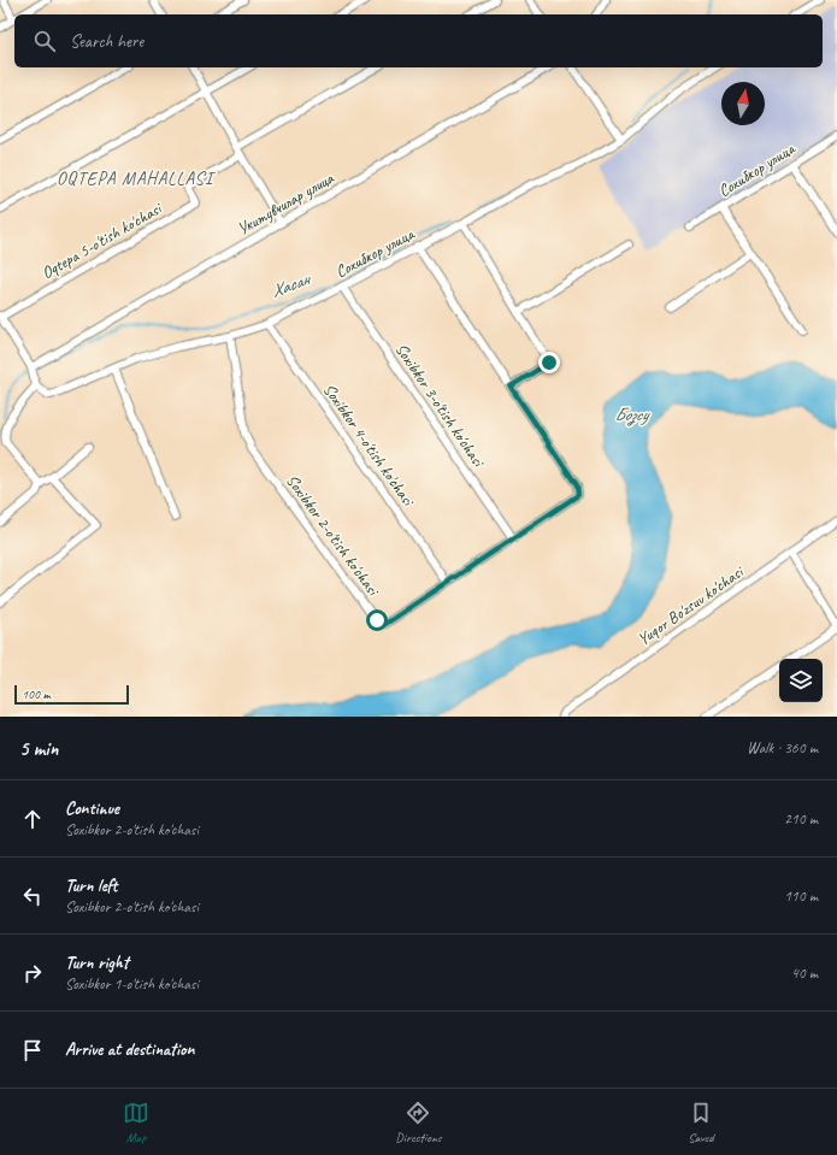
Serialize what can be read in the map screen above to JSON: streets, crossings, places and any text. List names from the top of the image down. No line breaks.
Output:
{"streets":{"street":["Сохибкор улица","Укитувчилар улица","Oqtepa 5-o'tish ko'chasi","Soxibkor 3-o'tish ko'chasi","Soxibkor 4-o'tish ko'chasi","Soxibkor 2-o'tish ko'chasi","Yuqor Bo'zsuv ko'chasi"]},"crossings":[["Сохибкор улица","Soxibkor 3-o'tish ko'chasi"],["Сохибкор улица","Soxibkor 4-o'tish ko'chasi"],["Сохибкор улица","Soxibkor 2-o'tish ko'chasi"],["Soxibkor 3-o'tish ko'chasi","Soxibkor 2-o'tish ko'chasi"],["Soxibkor 4-o'tish ko'chasi","Soxibkor 2-o'tish ko'chasi"]],"districts":["OQTEPA MAHALLASI"],"water":["Хасан","Бозсу"],"scale_bar":"100 m","north":"top","page":{"search":"Search here","scale":"100 m","heading":["5 min","Walk · 360 m"],"list":[["Continue","Soxibkor 2-o'tish ko'chasi","210 m"],["Turn left","Soxibkor 2-o'tish ko'chasi","110 m"],["Turn right","Soxibkor 1-o'tish ko'chasi","40 m"],"Arrive at destination"],"nav":["Map","Directions","Saved"]}}
